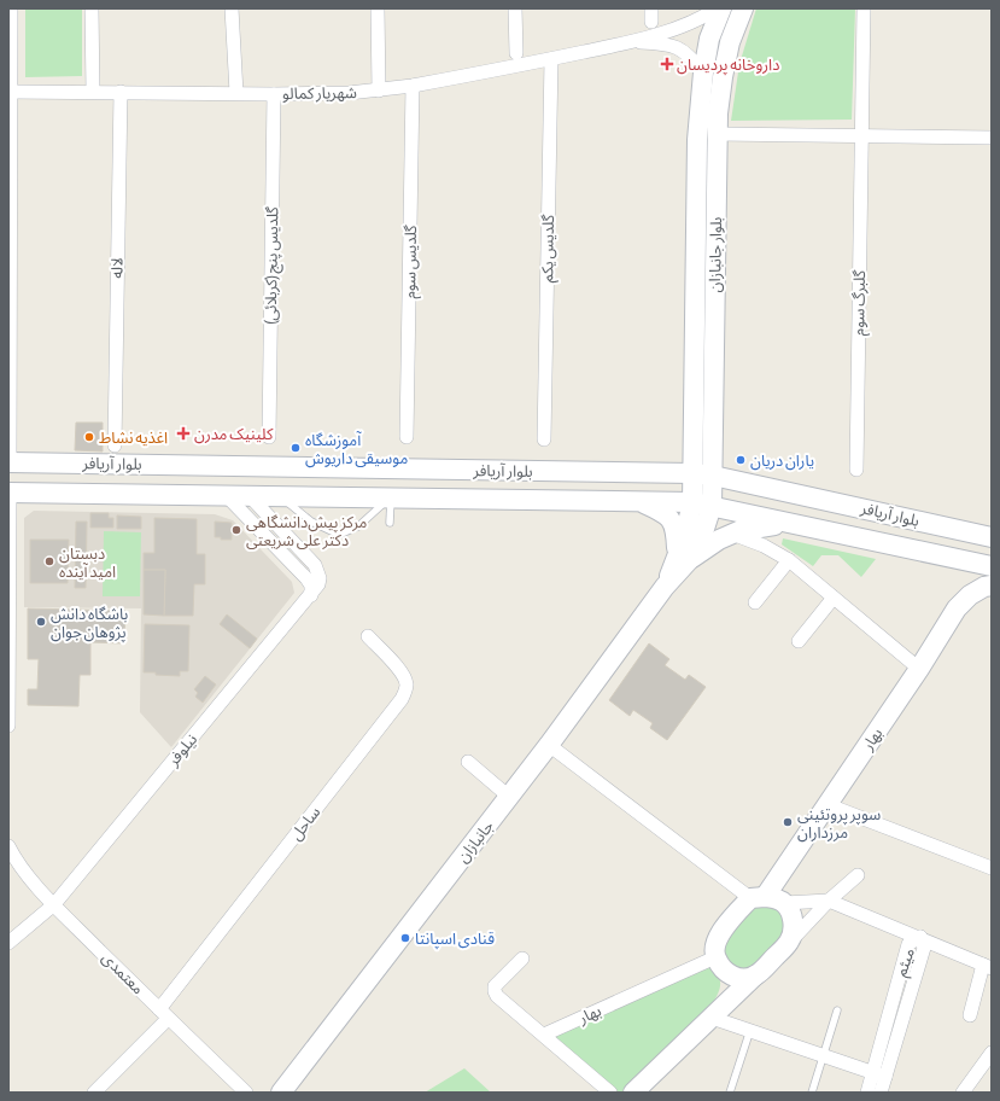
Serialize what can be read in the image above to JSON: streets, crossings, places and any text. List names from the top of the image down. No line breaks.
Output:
{"streets":{"main road":["بلوار جانبازان","بلوار آریافر","بهار","جانبازان"],"street":["شهریار کمالو","گلدیس یکم","گلدیس سوم","گلدیس پنج (کربلائی)","لاله","گلبرگ سوم","نیلوفر","ساحل","میثم","معتمدی"]},"crossings":[["شهریار کمالو","گلدیس یکم"],["شهریار کمالو","گلدیس سوم"],["شهریار کمالو","گلدیس پنج (کربلائی)"],["شهریار کمالو","لاله"],["بلوار جانبازان","بلوار آریافر"],["بلوار جانبازان","جانبازان"],["بلوار آریافر","نیلوفر"],["بلوار آریافر","جانبازان"],["نیلوفر","معتمدی"],["ساحل","معتمدی"]],"places":{"health":["داروخانه پردیسان","کلینیک مدرن"],"other":["اغذیه نشاط","آموزشگاه موسیقی داریوش","یاران دریان","مرکز پیش‌دانشگاهی دکتر علی شریعتی","دبستان امید آینده","باشگاه دانش پژوهان جوان","سوپر پروتئینی مرزداران","قنادی اسپانتا"]}}
